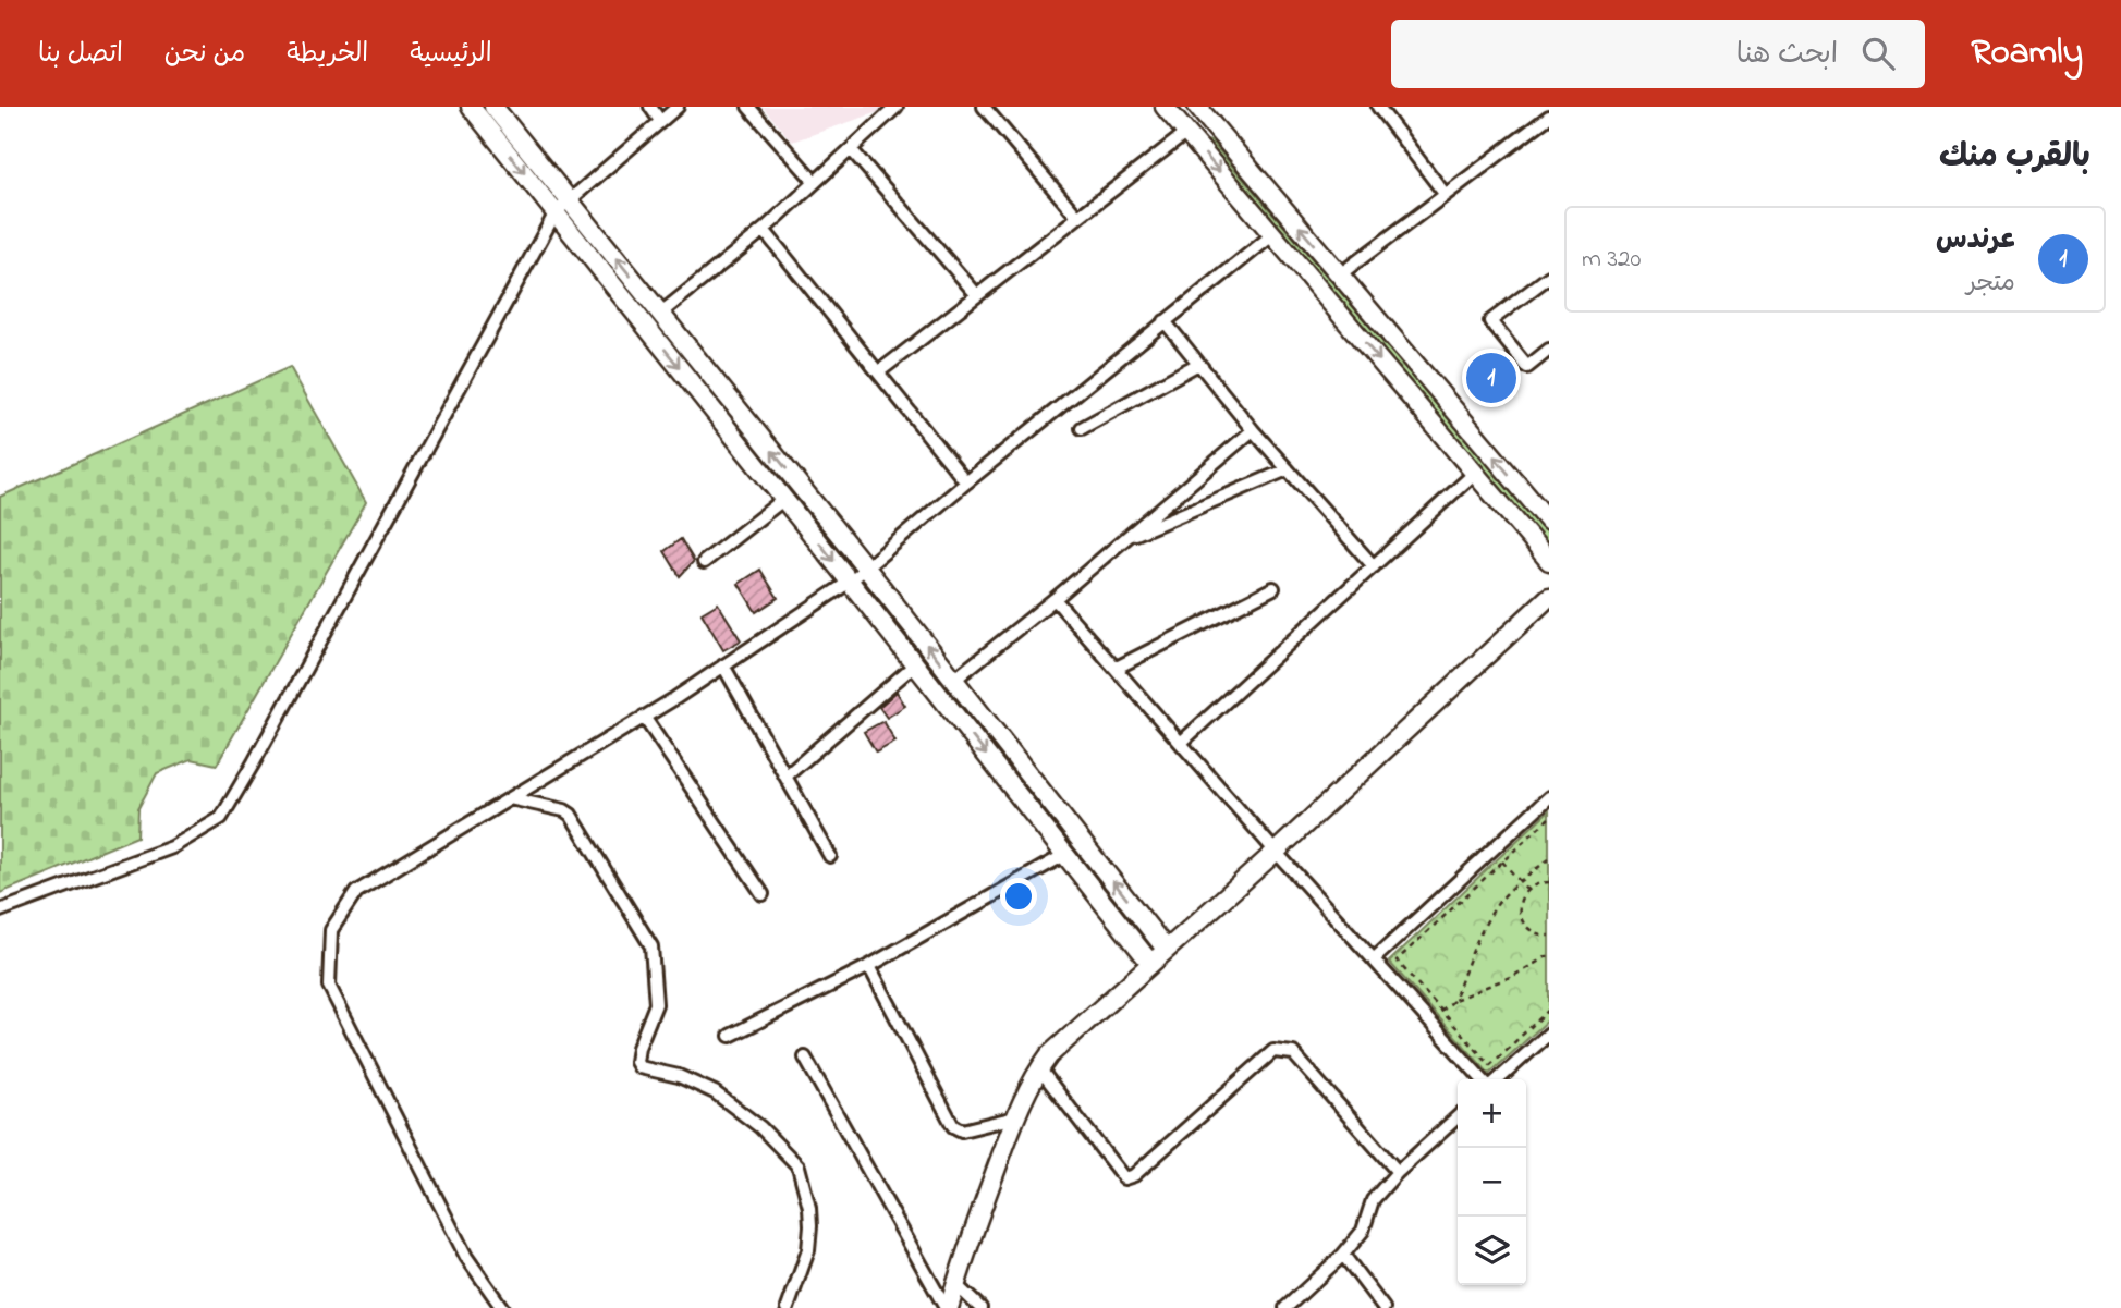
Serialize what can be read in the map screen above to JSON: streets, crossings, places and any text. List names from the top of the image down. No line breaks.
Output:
{"page":{"header":"Roamly","search":"ابحث هنا","nav":["الرئيسية","الخريطة","من نحن","اتصل بنا"],"heading":"بالقرب منك","list":[{"mark":"1","name":"عرندس","note":"متجر","value":"320 m"}],"pins":"1","map_buttons":["+","−"]}}
